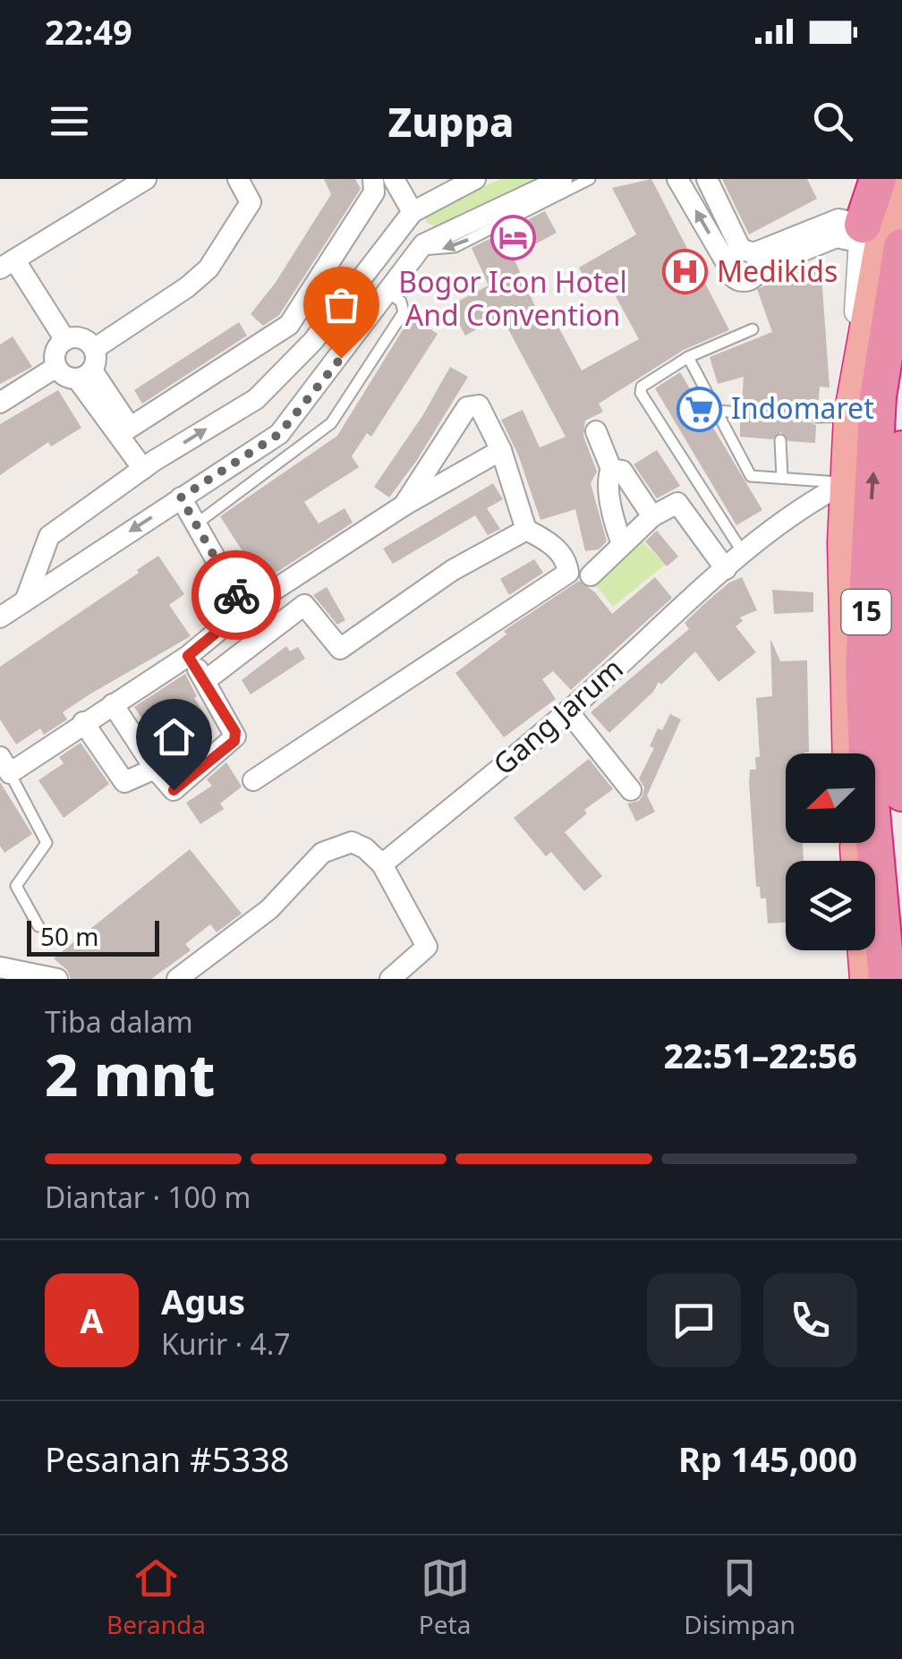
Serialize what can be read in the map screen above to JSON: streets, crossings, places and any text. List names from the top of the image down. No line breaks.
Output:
{"streets":{"highway":["15"],"street":["Gang Jarum"]},"places":{"hotel":["Bogor Icon Hotel And Convention"],"hospital":["Medikids"],"supermarket":["Indomaret"]},"scale_bar":"50 m","north":"bottom left","page":{"status":"22:49","header":"Zuppa","scale":"50 m","heading":["2 mnt","Tiba dalam","22:51–22:56"],"panel":["Agus","Kurir · 4.7","Pesanan #5338","Rp 145,000"],"bar":"Diantar · 100 m","round":"A","tabs":["Beranda","Peta","Disimpan"]}}
